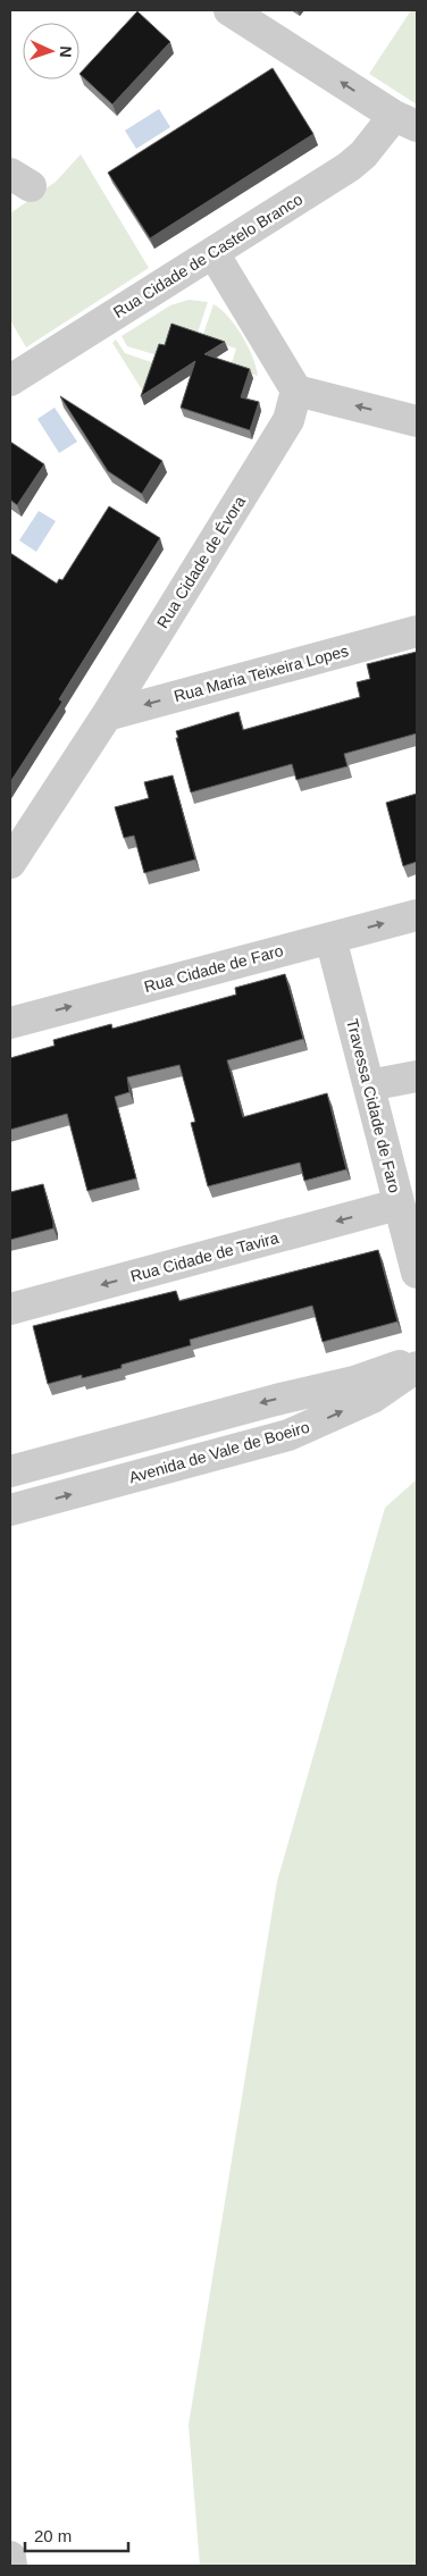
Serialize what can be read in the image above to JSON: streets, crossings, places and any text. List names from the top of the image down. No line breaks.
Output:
{"streets":{"street":["Rua Cidade de Castelo Branco","Rua Cidade de Évora","Rua Maria Teixeira Lopes","Rua Cidade de Faro","Travessa Cidade de Faro","Rua Cidade de Tavira","Avenida de Vale de Boeiro"]},"crossings":[["Rua Cidade de Évora","Rua Maria Teixeira Lopes"],["Rua Cidade de Faro","Travessa Cidade de Faro"],["Travessa Cidade de Faro","Rua Cidade de Tavira"]],"one_way":["Rua Maria Teixeira Lopes","Rua Cidade de Faro"],"scale_bar":"20 m","north":"right"}
